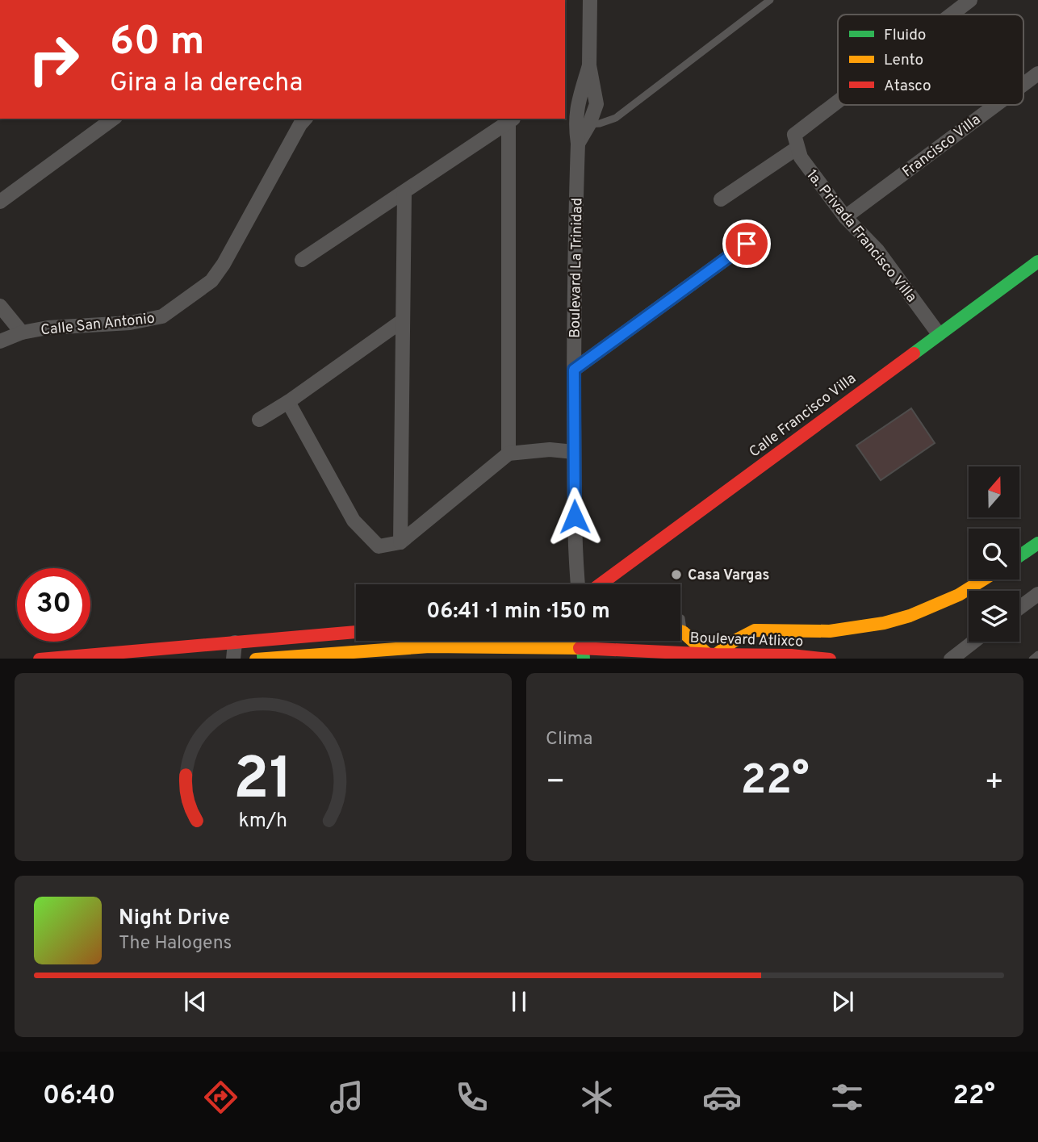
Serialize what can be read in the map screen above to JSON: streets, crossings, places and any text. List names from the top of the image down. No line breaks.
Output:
{"streets":{"main road":["Calle Francisco Villa","Boulevard Atlixco"],"street":["Francisco Villa","1a. Privada Francisco Villa","Boulevard La Trinidad","Calle San Antonio"]},"crossings":[["Francisco Villa","1a. Privada Francisco Villa"],["1a. Privada Francisco Villa","Calle Francisco Villa"]],"places":["Casa Vargas"],"legend":["Fluido","Lento","Atasco"],"north":"top","page":{"turn":["60 m","Gira a la derecha"],"limit":"30","trip":"06:41 · 1 min · 150 m","tile":"Clima","heat":["−","22°","+"],"song":["Night Drive","The Halogens"],"tabs":["06:40","22°"],"gauge":["21","km/h"]}}
